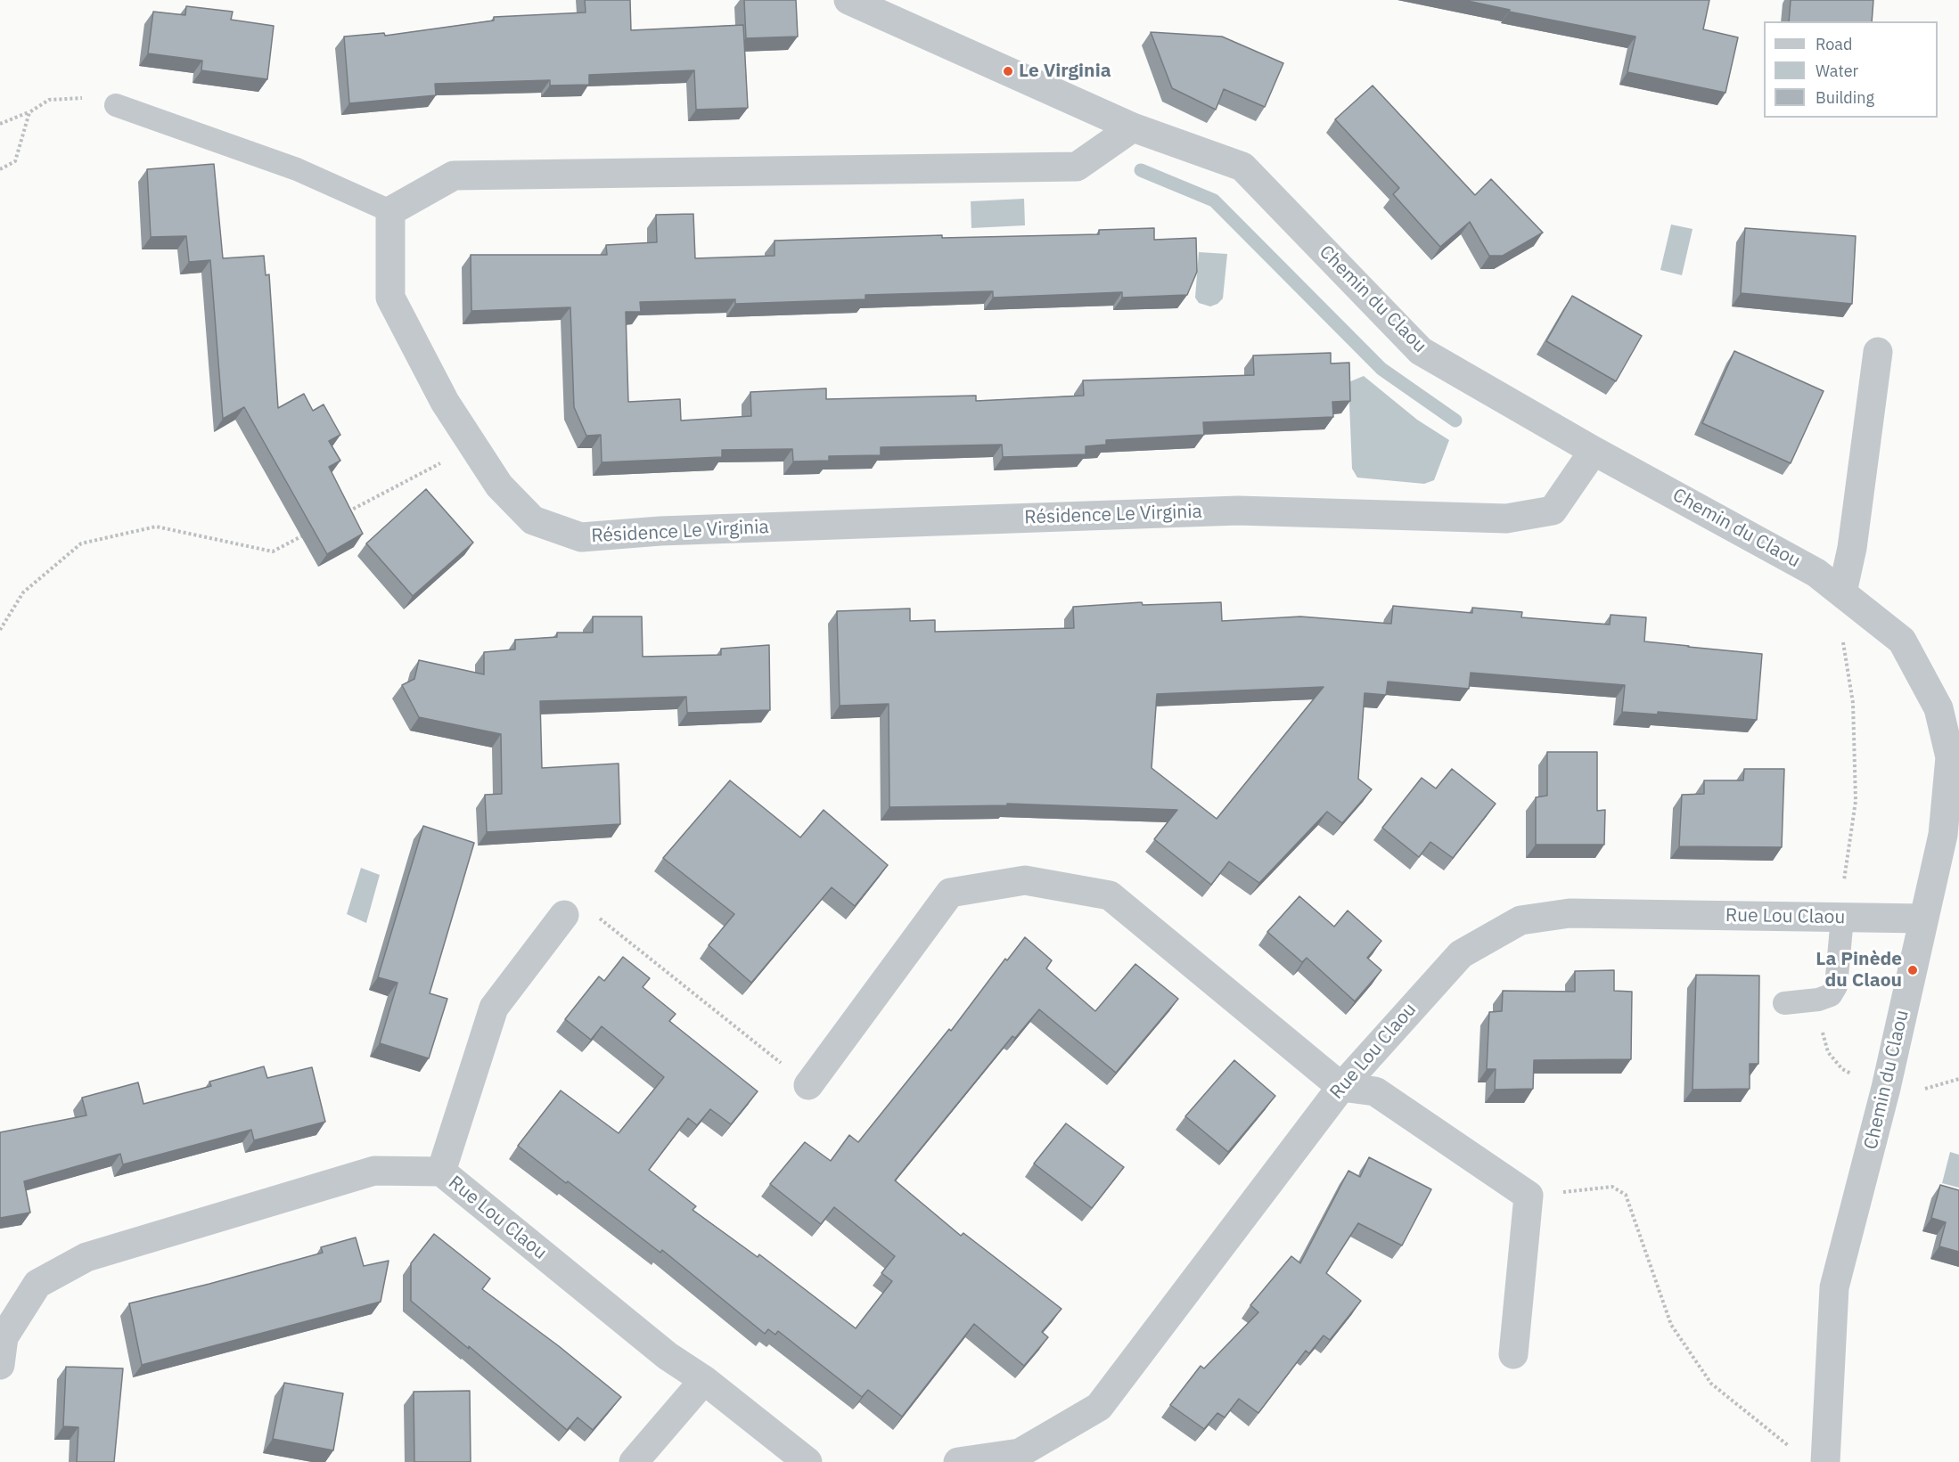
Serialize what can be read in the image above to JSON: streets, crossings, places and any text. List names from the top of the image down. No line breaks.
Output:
{"streets":{"street":["Chemin du Claou","Résidence Le Virginia","Rue Lou Claou"]},"crossings":[["Chemin du Claou","Résidence Le Virginia"],["Chemin du Claou","Rue Lou Claou"]],"places":["Le Virginia","La Pinède du Claou"],"legend":["Road","Water","Building"]}
